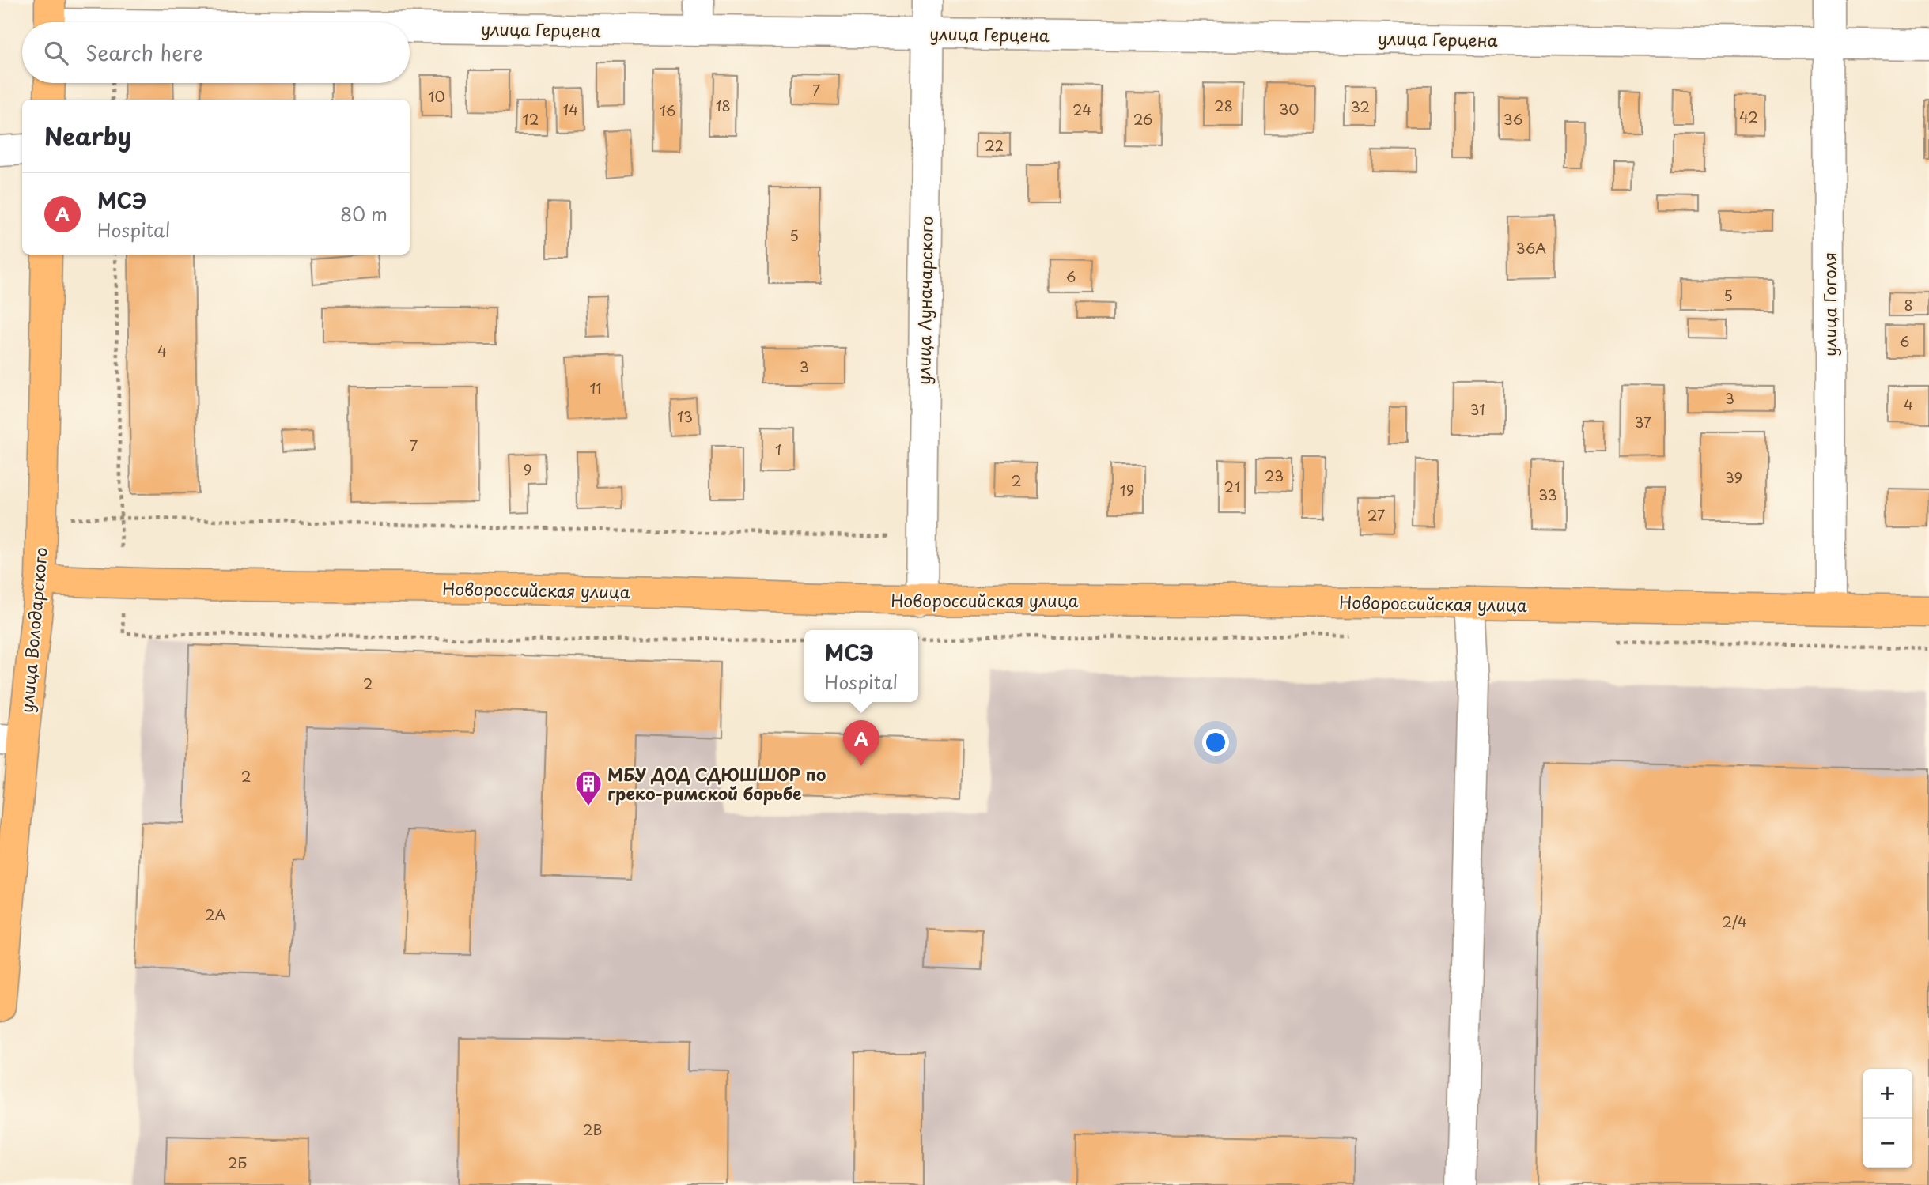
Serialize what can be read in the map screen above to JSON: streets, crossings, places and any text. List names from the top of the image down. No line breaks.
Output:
{"streets":{"main road":["Новороссийская улица","улица Володарского"],"street":["улица Герцена","улица Луначарского","улица Гоголя"]},"crossings":[["улица Герцена","улица Луначарского"],["улица Герцена","улица Гоголя"],["улица Луначарского","Новороссийская улица"],["улица Гоголя","Новороссийская улица"],["Новороссийская улица","улица Володарского"]],"places":{"building":["МБУ ДОД СДЮШШОР по греко-римской борьбе"]},"house_numbers":["7","10","18","28","32","30","14","24","16","42","12","26","36","22","5","36А","6","5","8","6","4","3","11","3","4","31","13","37","7","1","9","23","39","2","21","19","33","27","2","2","2А","2/4","2В","2Б"],"page":{"search":"Search here","heading":"Nearby","list":[{"mark":"A","name":"МСЭ","note":"Hospital","value":"80 m"}],"popup":["МСЭ","Hospital"],"pins":"A","map_buttons":["+","−"]}}
